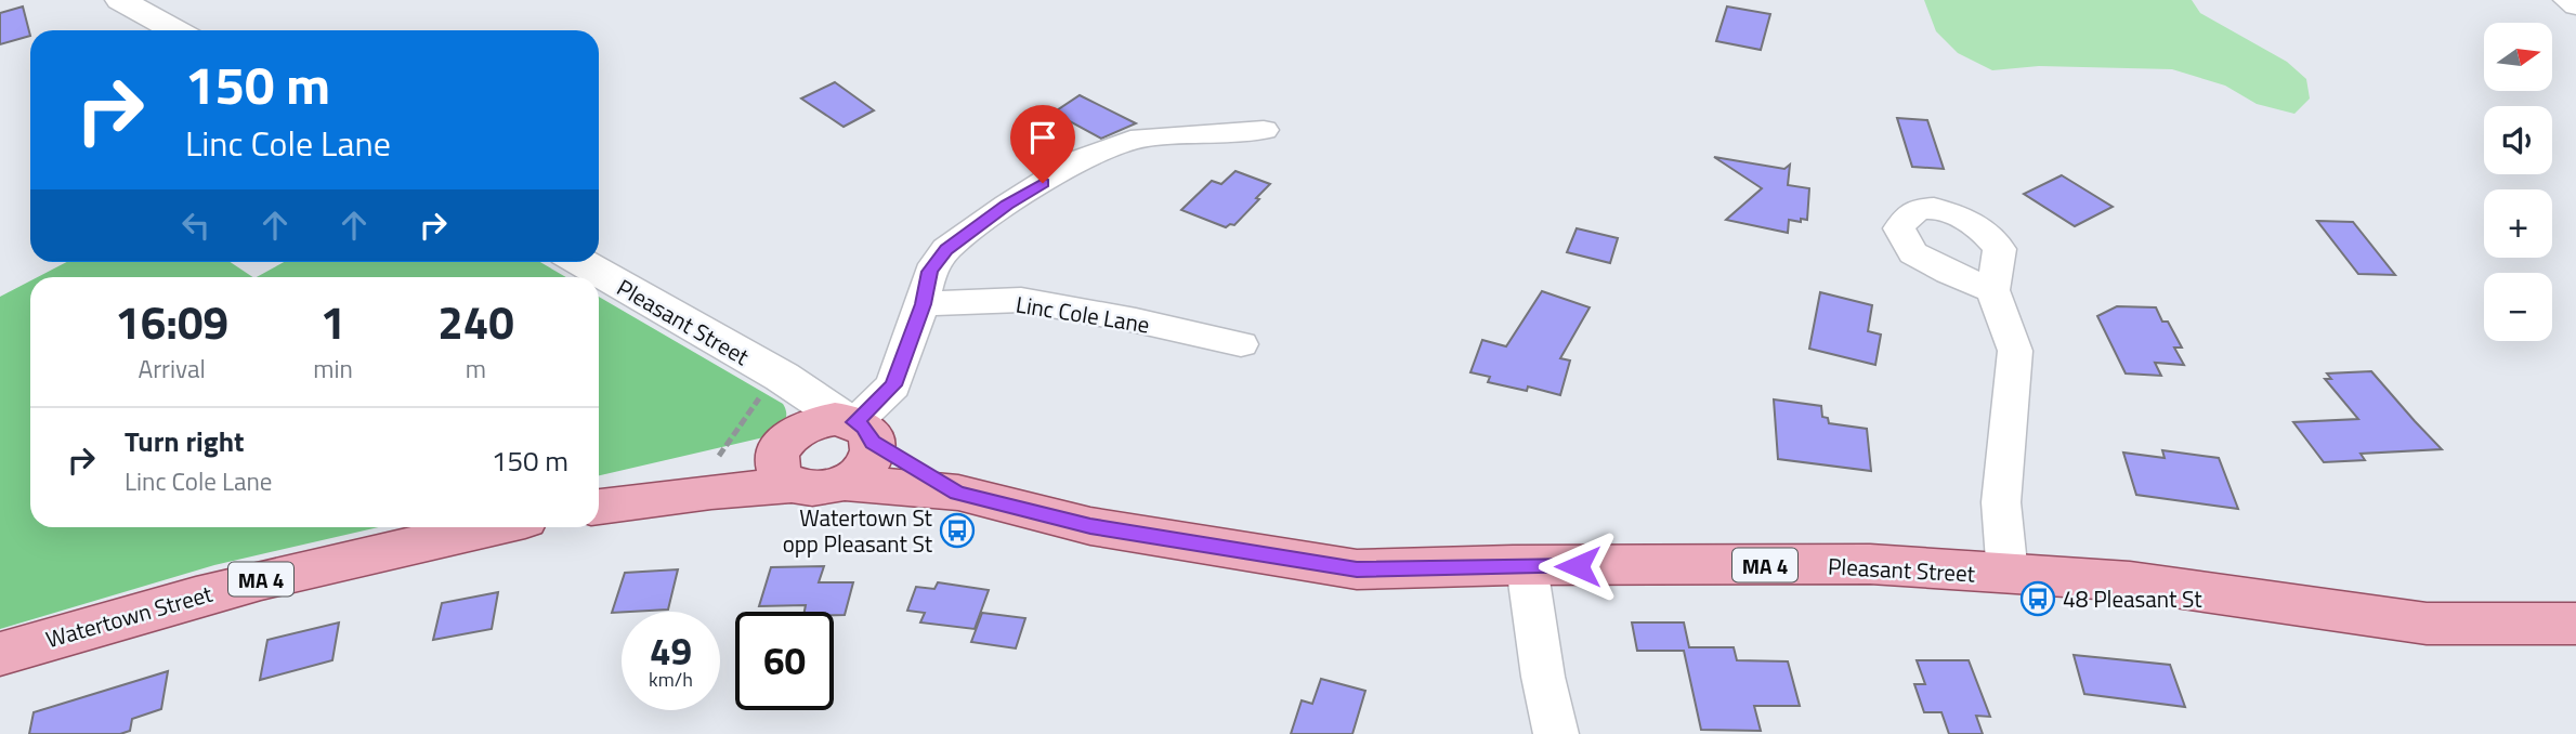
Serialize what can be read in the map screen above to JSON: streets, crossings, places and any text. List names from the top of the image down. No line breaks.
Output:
{"streets":{"main road":["Pleasant Street","MA 4","Watertown Street"],"street":["Linc Cole Lane"]},"places":{"bus stop":["Watertown St opp Pleasant St","48 Pleasant St"]},"north":"right","page":{"map_buttons":["+","−"],"turn":["150 m","Linc Cole Lane"],"eta":["16:09","Arrival","1","min","240","m"],"list":[{"name":"Turn right","note":"Linc Cole Lane","value":"150 m"}],"speed":"49 km/h","limit":"60"}}
